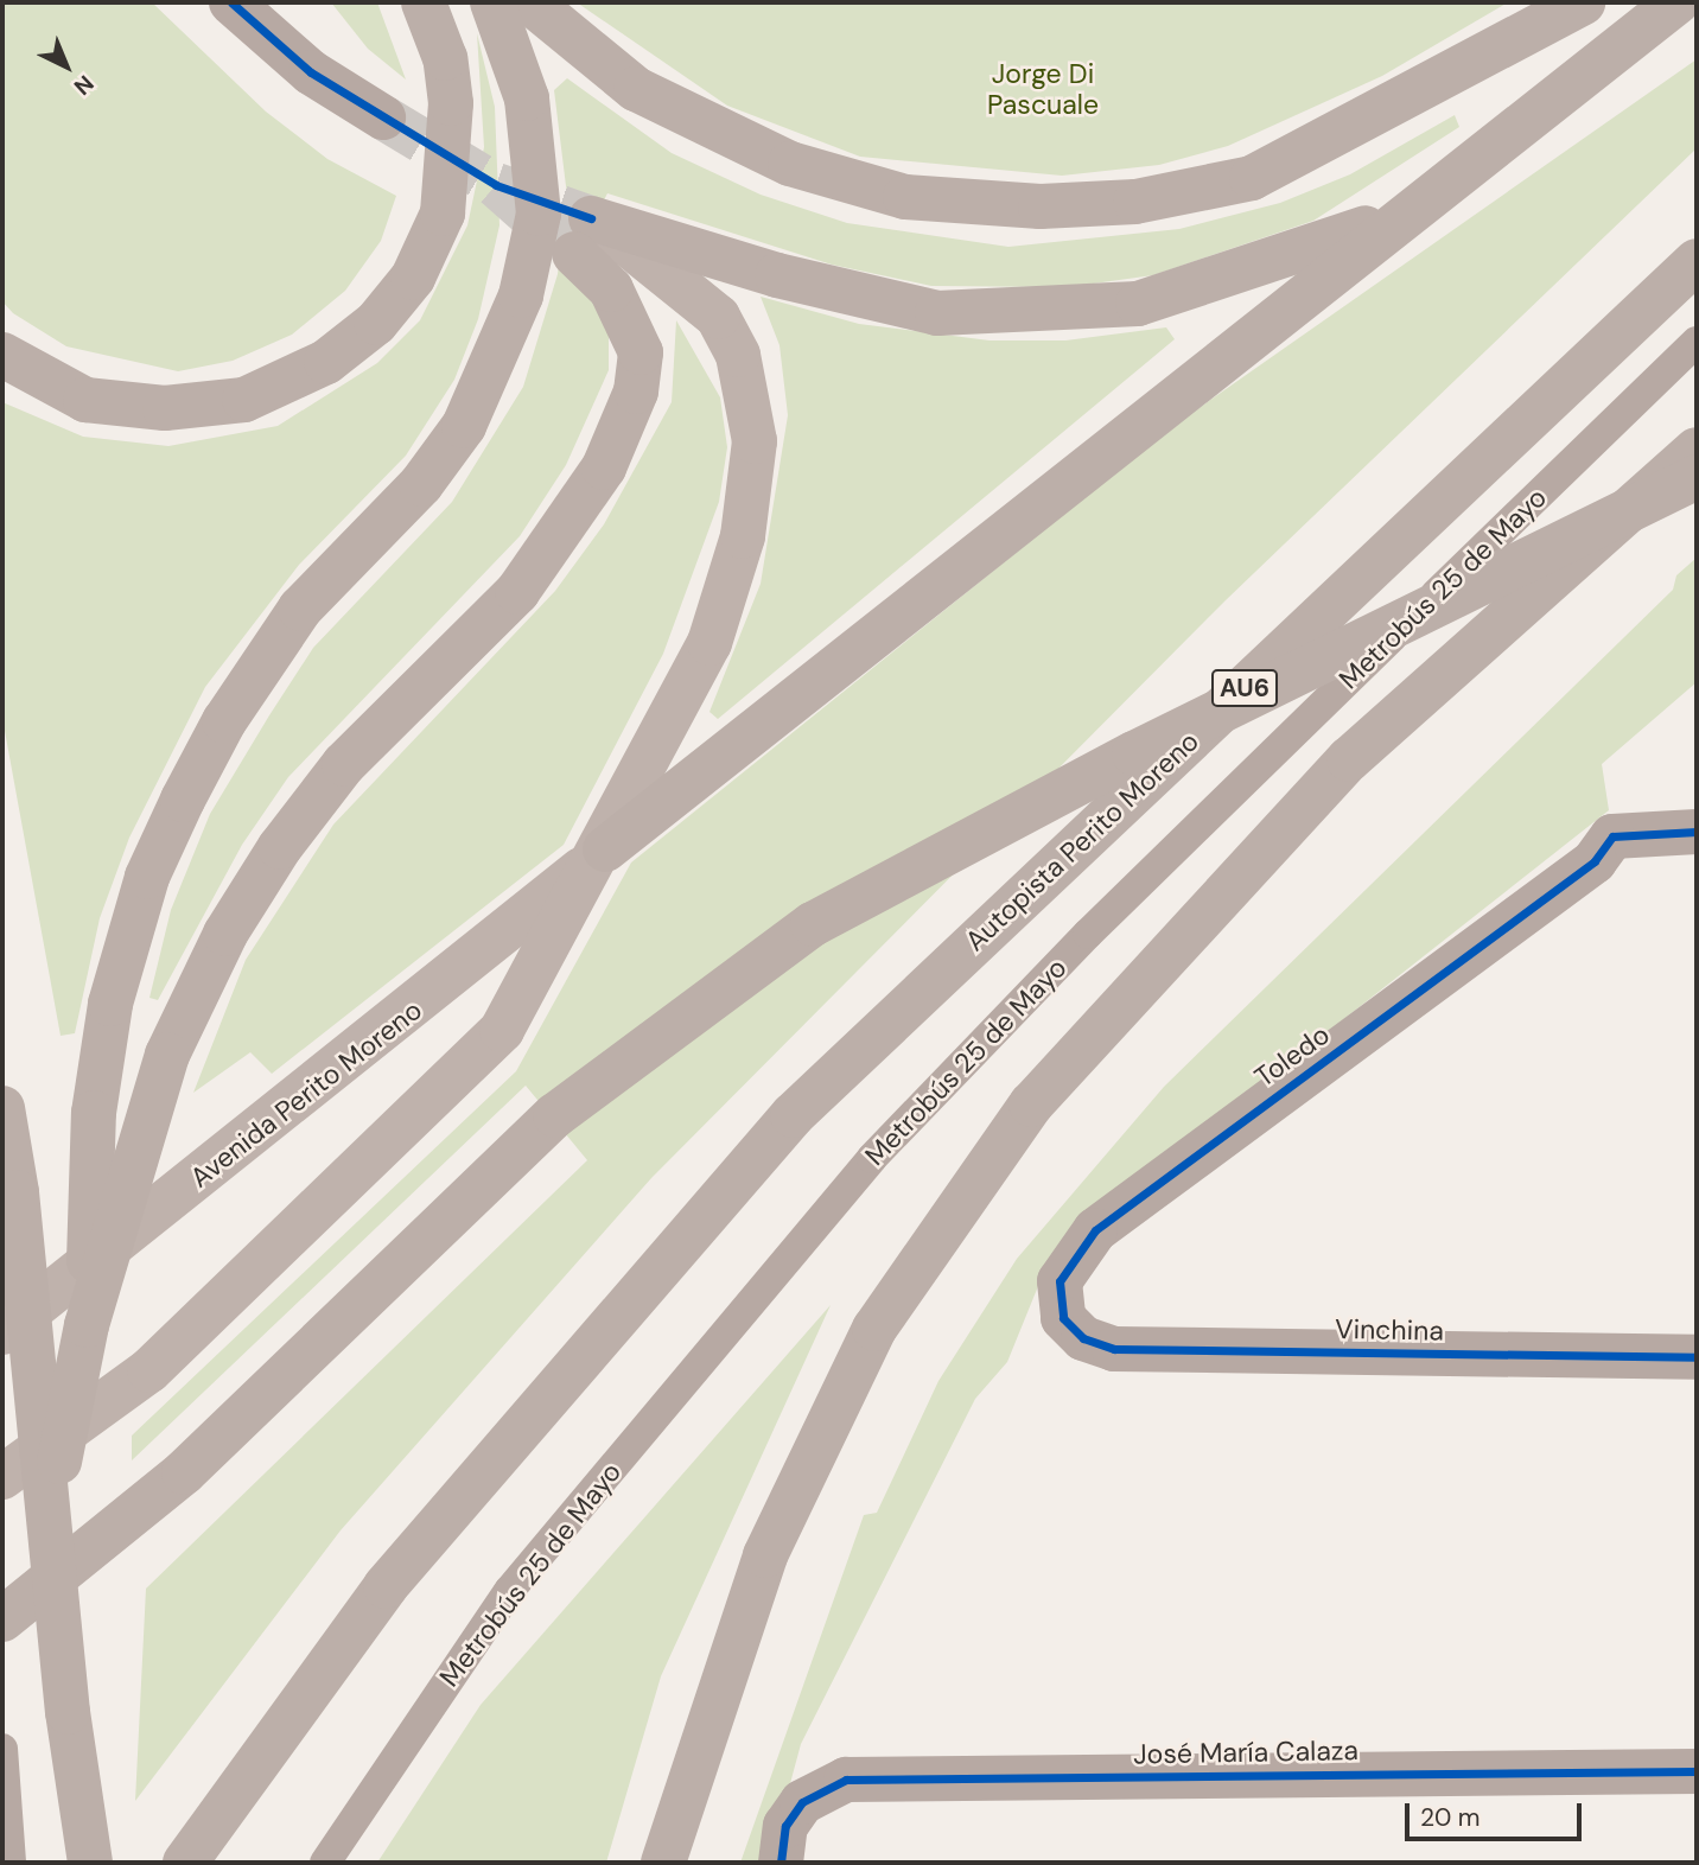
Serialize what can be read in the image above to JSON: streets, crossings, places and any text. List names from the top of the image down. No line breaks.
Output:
{"streets":{"highway":["AU6","Autopista Perito Moreno"],"main road":["Avenida Perito Moreno"],"street":["Toledo","Vinchina","José María Calaza"],"lane":["Metrobús 25 de Mayo"]},"crossings":[["Toledo","Vinchina"]],"parks":["Jorge Di Pascuale"],"scale_bar":"20 m","north":"bottom right"}
